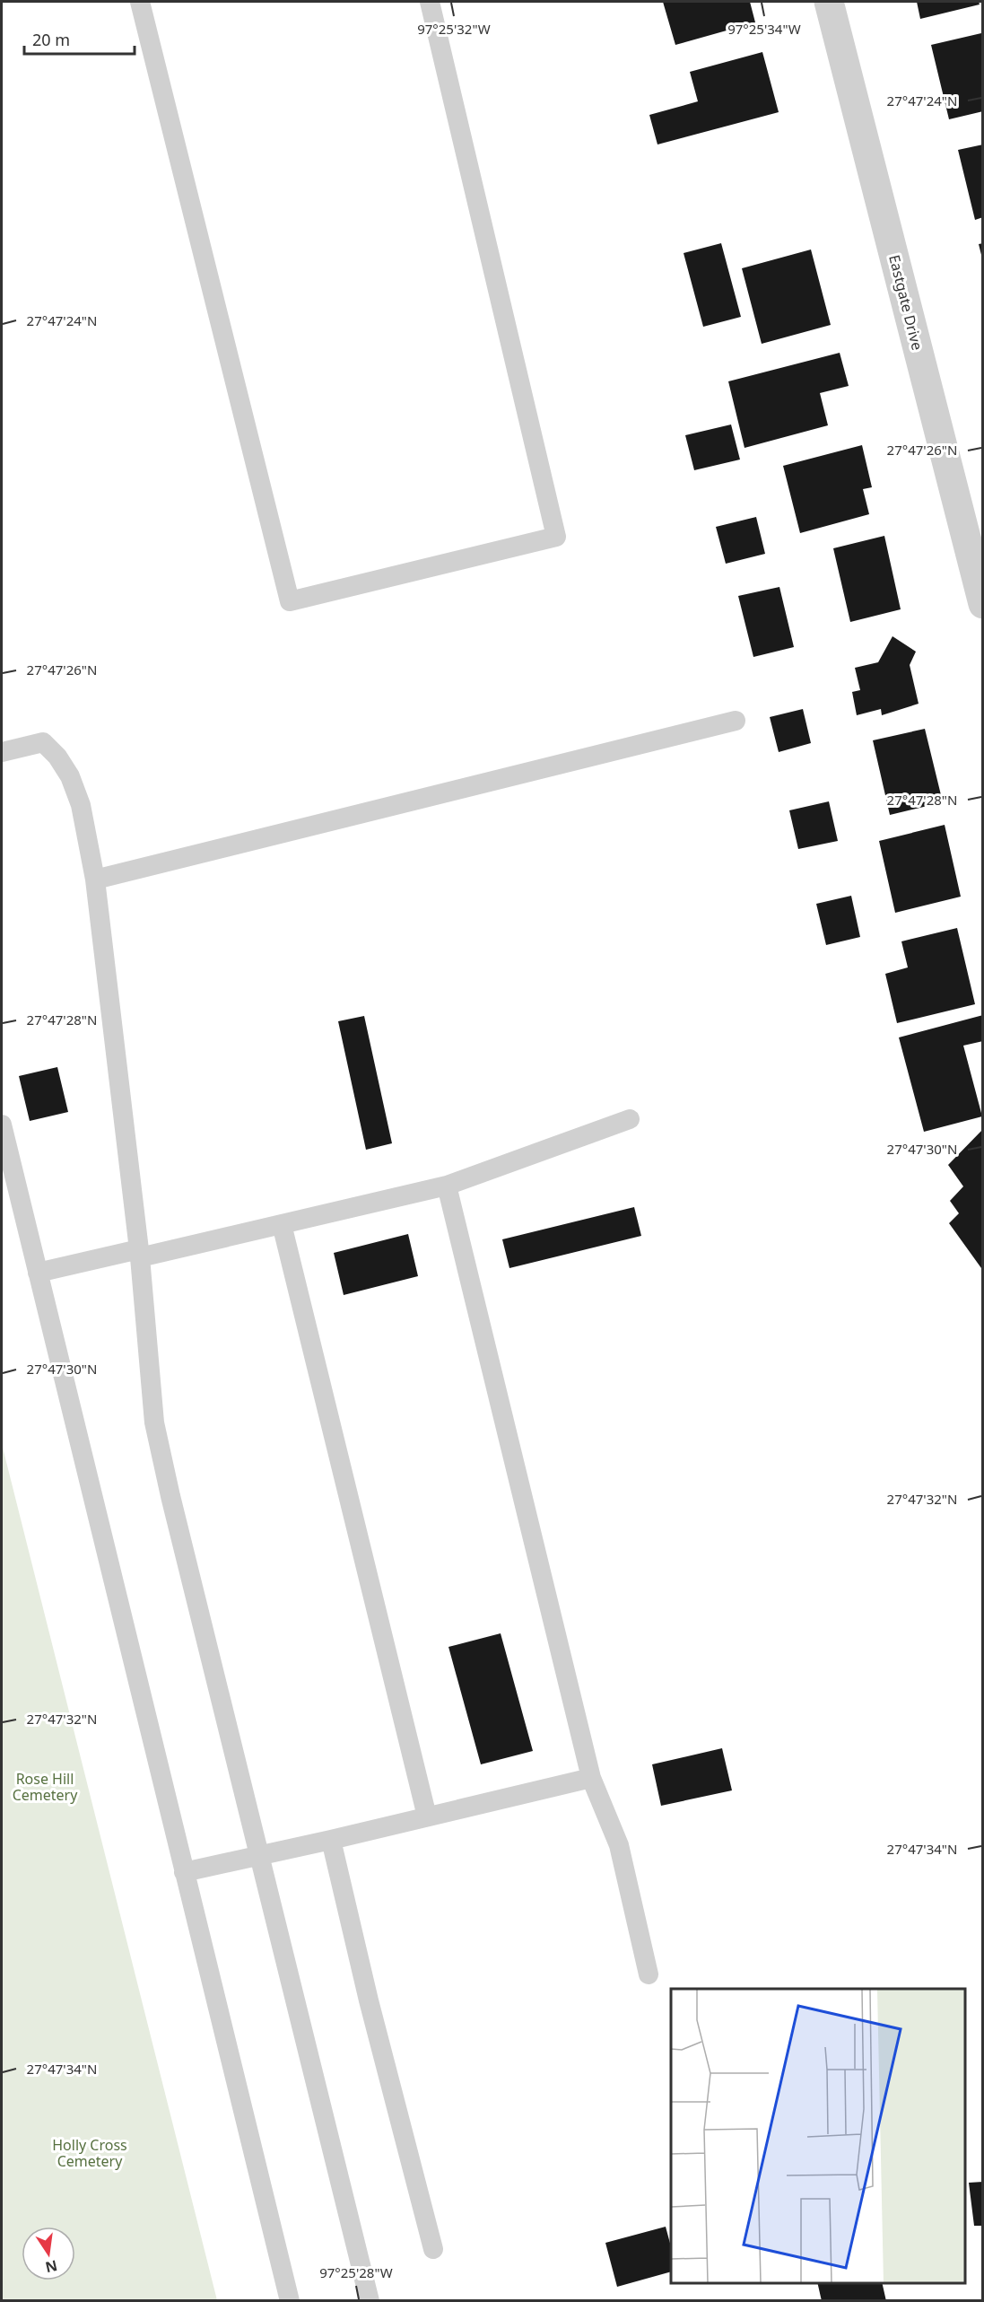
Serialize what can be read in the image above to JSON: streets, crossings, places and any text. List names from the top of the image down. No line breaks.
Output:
{"streets":{"street":["Eastgate Drive"]},"parks":["Rose Hill Cemetery","Holly Cross Cemetery"],"scale_bar":"20 m","north":"bottom","coordinates":["97°25'32\"W","97°25'34\"W","27°47'24\"N","27°47'26\"N","27°47'28\"N","27°47'30\"N","27°47'32\"N","27°47'34\"N","97°25'28\"W"]}
